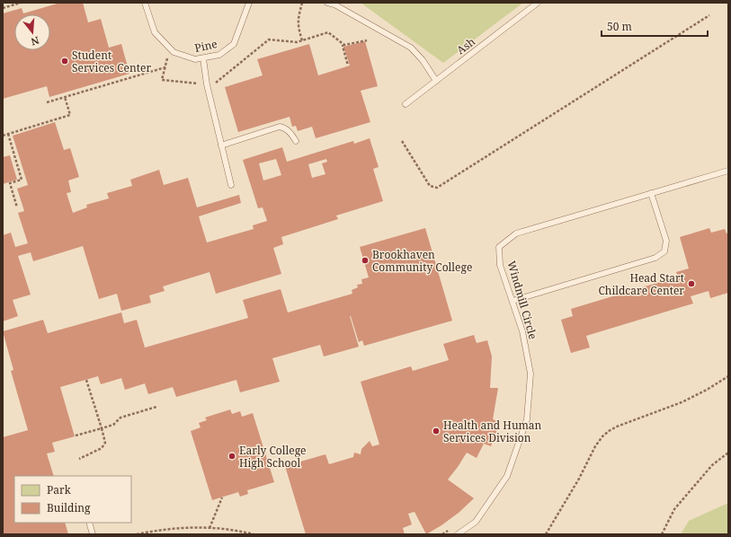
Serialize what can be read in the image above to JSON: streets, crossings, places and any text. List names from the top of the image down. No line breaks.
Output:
{"streets":{"lane":["Pine","Ash","Windmill Circle"]},"places":["Student Services Center","Brookhaven Community College","Head Start Childcare Center","Health and Human Services Division","Early College High School"],"legend":["Park","Building"],"scale_bar":"50 m","north":"bottom"}
